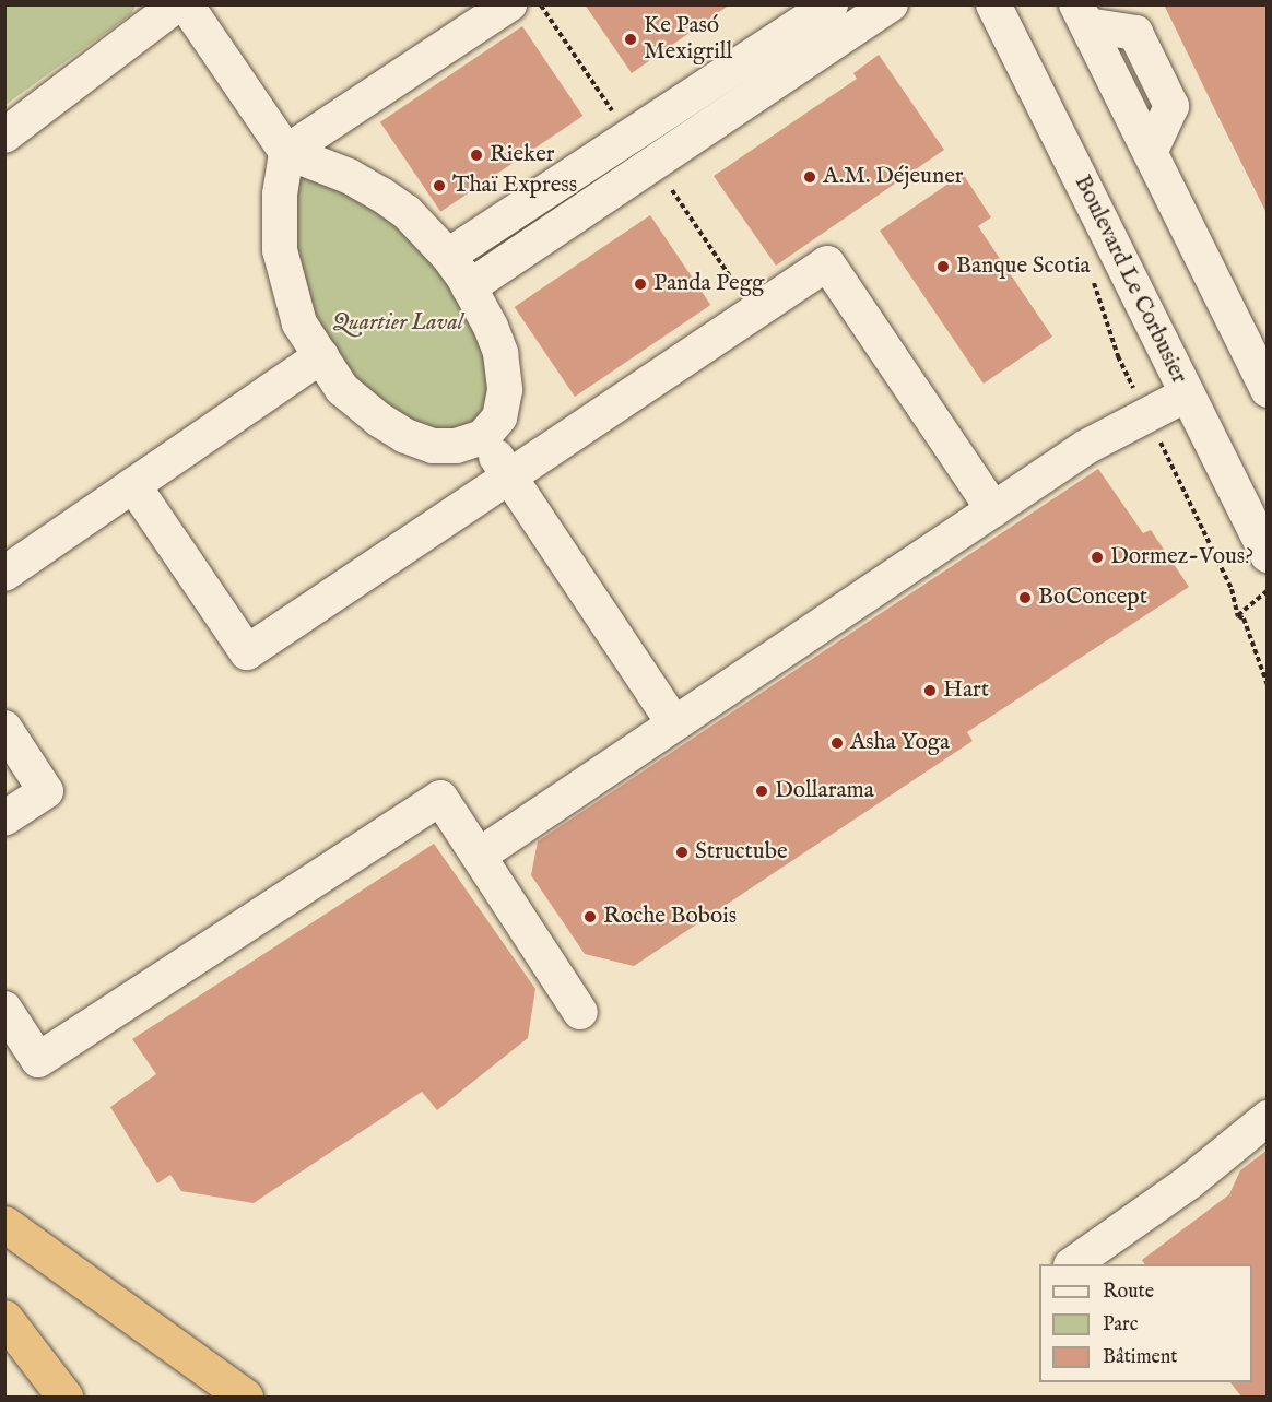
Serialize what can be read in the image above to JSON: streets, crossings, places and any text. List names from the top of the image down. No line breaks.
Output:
{"streets":{"street":["Boulevard Le Corbusier"]},"parks":["Quartier Laval"],"places":["Ke Pasó Mexigrill","Rieker","A.M. Déjeuner","Thaï Express","Banque Scotia","Panda Pegg","Dormez-Vous?","BoConcept","Hart","Asha Yoga","Dollarama","Structube","Roche Bobois"],"legend":["Route","Parc","Bâtiment"]}
